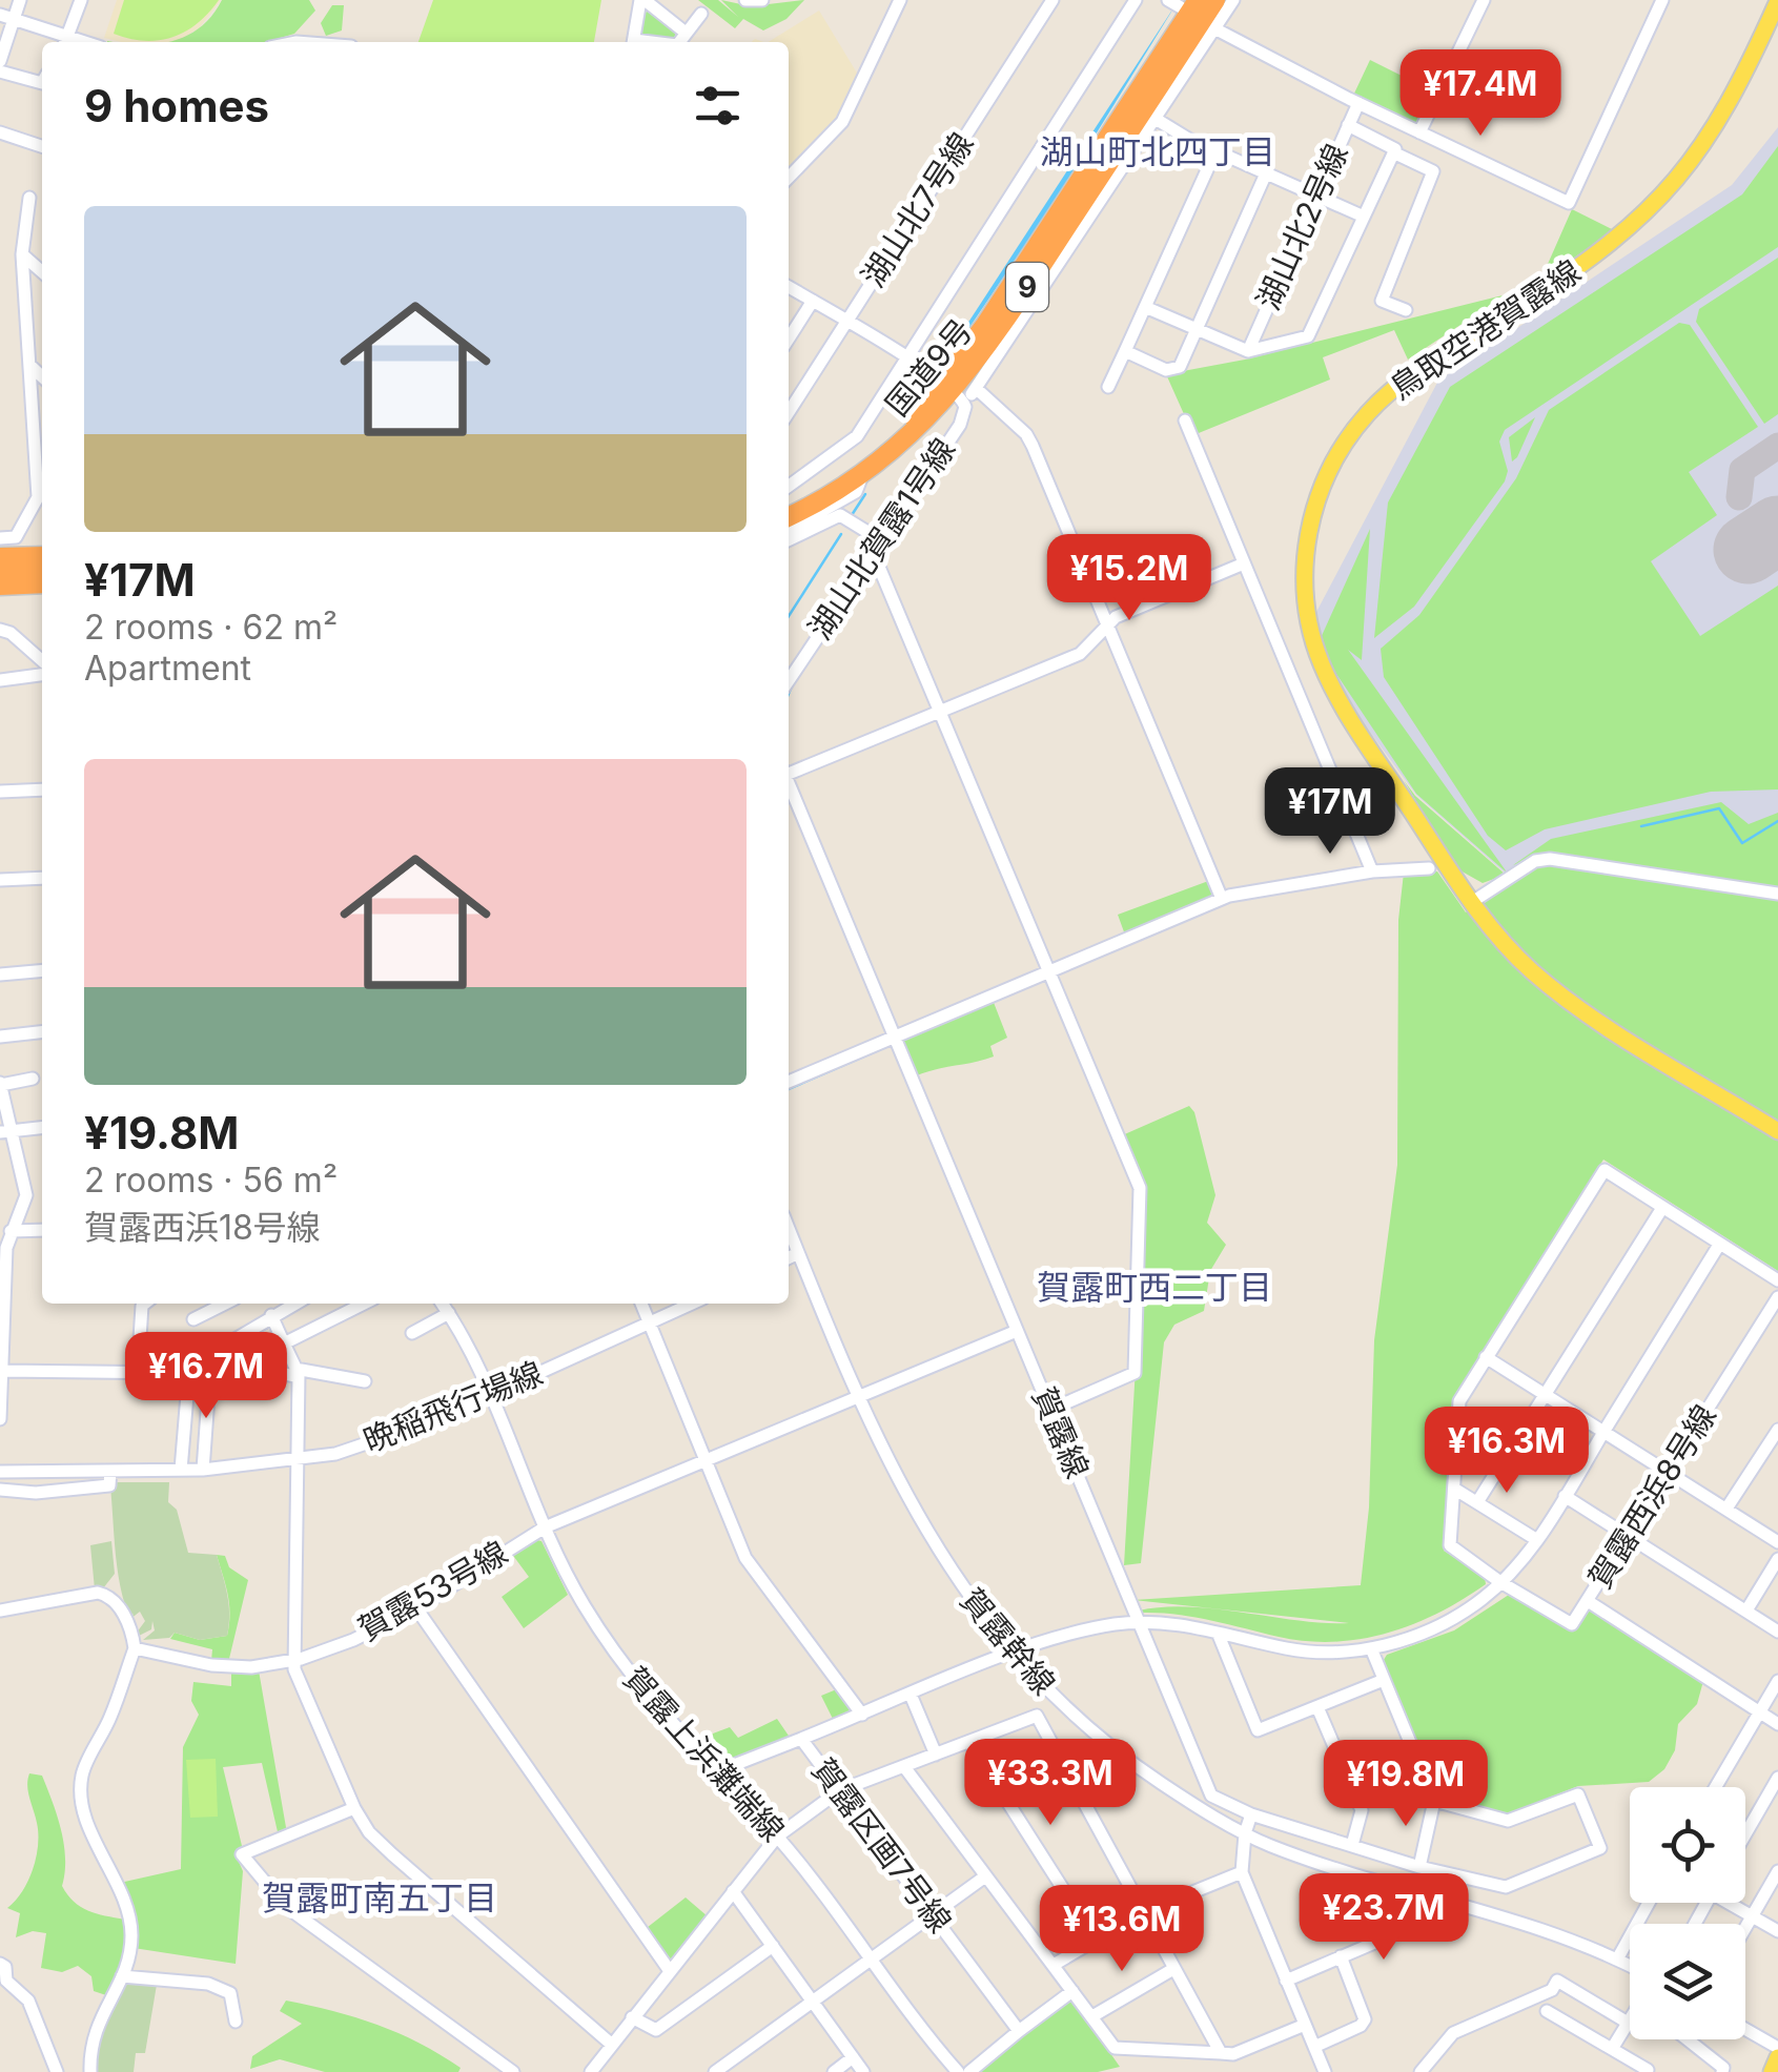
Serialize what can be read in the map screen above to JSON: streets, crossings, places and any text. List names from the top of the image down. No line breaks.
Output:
{"streets":{"highway":["9","国道9号"],"main road":["鳥取空港賀露線"],"street":["湖山北7号線","湖山北2号線","湖山北賀露1号線","晩稲飛行場線","賀露線","賀露西浜8号線","賀露53号線","賀露幹線","賀露上浜灘端線","賀露区画7号線"]},"crossings":[["国道9号","湖山北賀露1号線"],["晩稲飛行場線","賀露上浜灘端線"],["賀露線","賀露53号線"],["賀露線","賀露区画7号線"],["賀露西浜8号線","賀露区画7号線"],["賀露53号線","賀露幹線"],["賀露53号線","賀露上浜灘端線"],["賀露幹線","賀露区画7号線"]],"districts":["湖山町北四丁目","賀露町西二丁目","賀露町南五丁目"],"page":{"heading":"9 homes","price":["¥17.4M","¥15.2M","¥17M","¥16.7M","¥16.3M","¥33.3M","¥19.8M","¥23.7M","¥13.6M"],"list":[{"name":"¥17M","note":"2 rooms · 62 m² · Apartment"},{"name":"¥19.8M","note":"2 rooms · 56 m² · 賀露西浜18号線"}]}}
